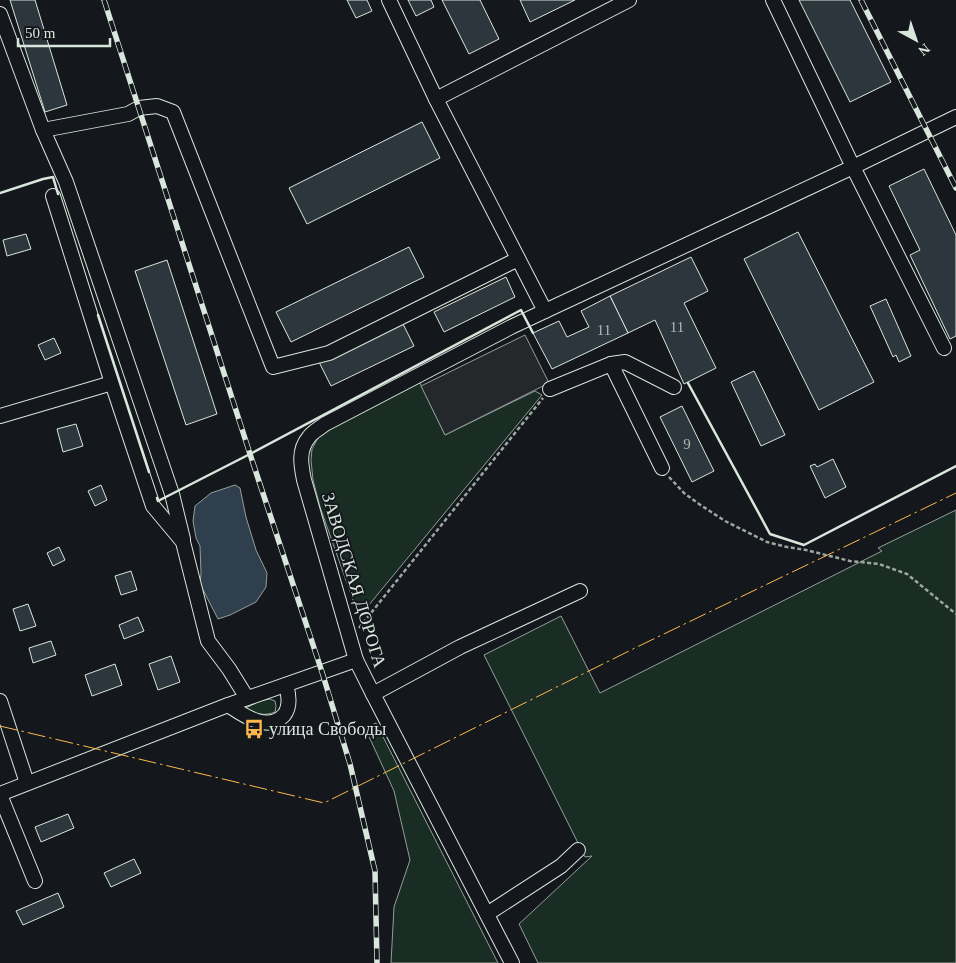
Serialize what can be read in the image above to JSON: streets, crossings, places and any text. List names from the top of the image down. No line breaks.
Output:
{"streets":{"street":["ЗАВОДСКАЯ ДОРОГА"]},"places":{"bus stop":["улица Свободы"]},"house_numbers":["11","11","9"],"scale_bar":"50 m","north":"bottom right"}
